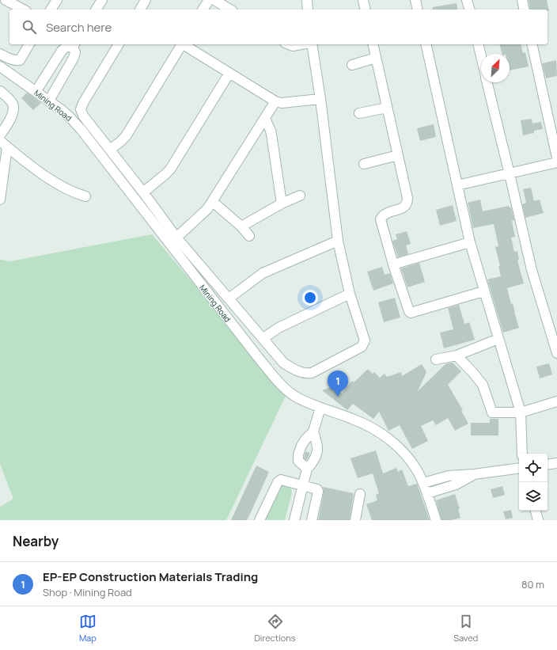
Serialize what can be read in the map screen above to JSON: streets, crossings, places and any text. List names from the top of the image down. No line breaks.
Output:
{"streets":{"street":["Mining Road"]},"north":"top right","page":{"search":"Search here","pins":"1","heading":"Nearby","list":[{"mark":"1","name":"EP-EP Construction Materials Trading","note":"Shop · Mining Road","value":"80 m"}],"nav":["Map","Directions","Saved"]}}
